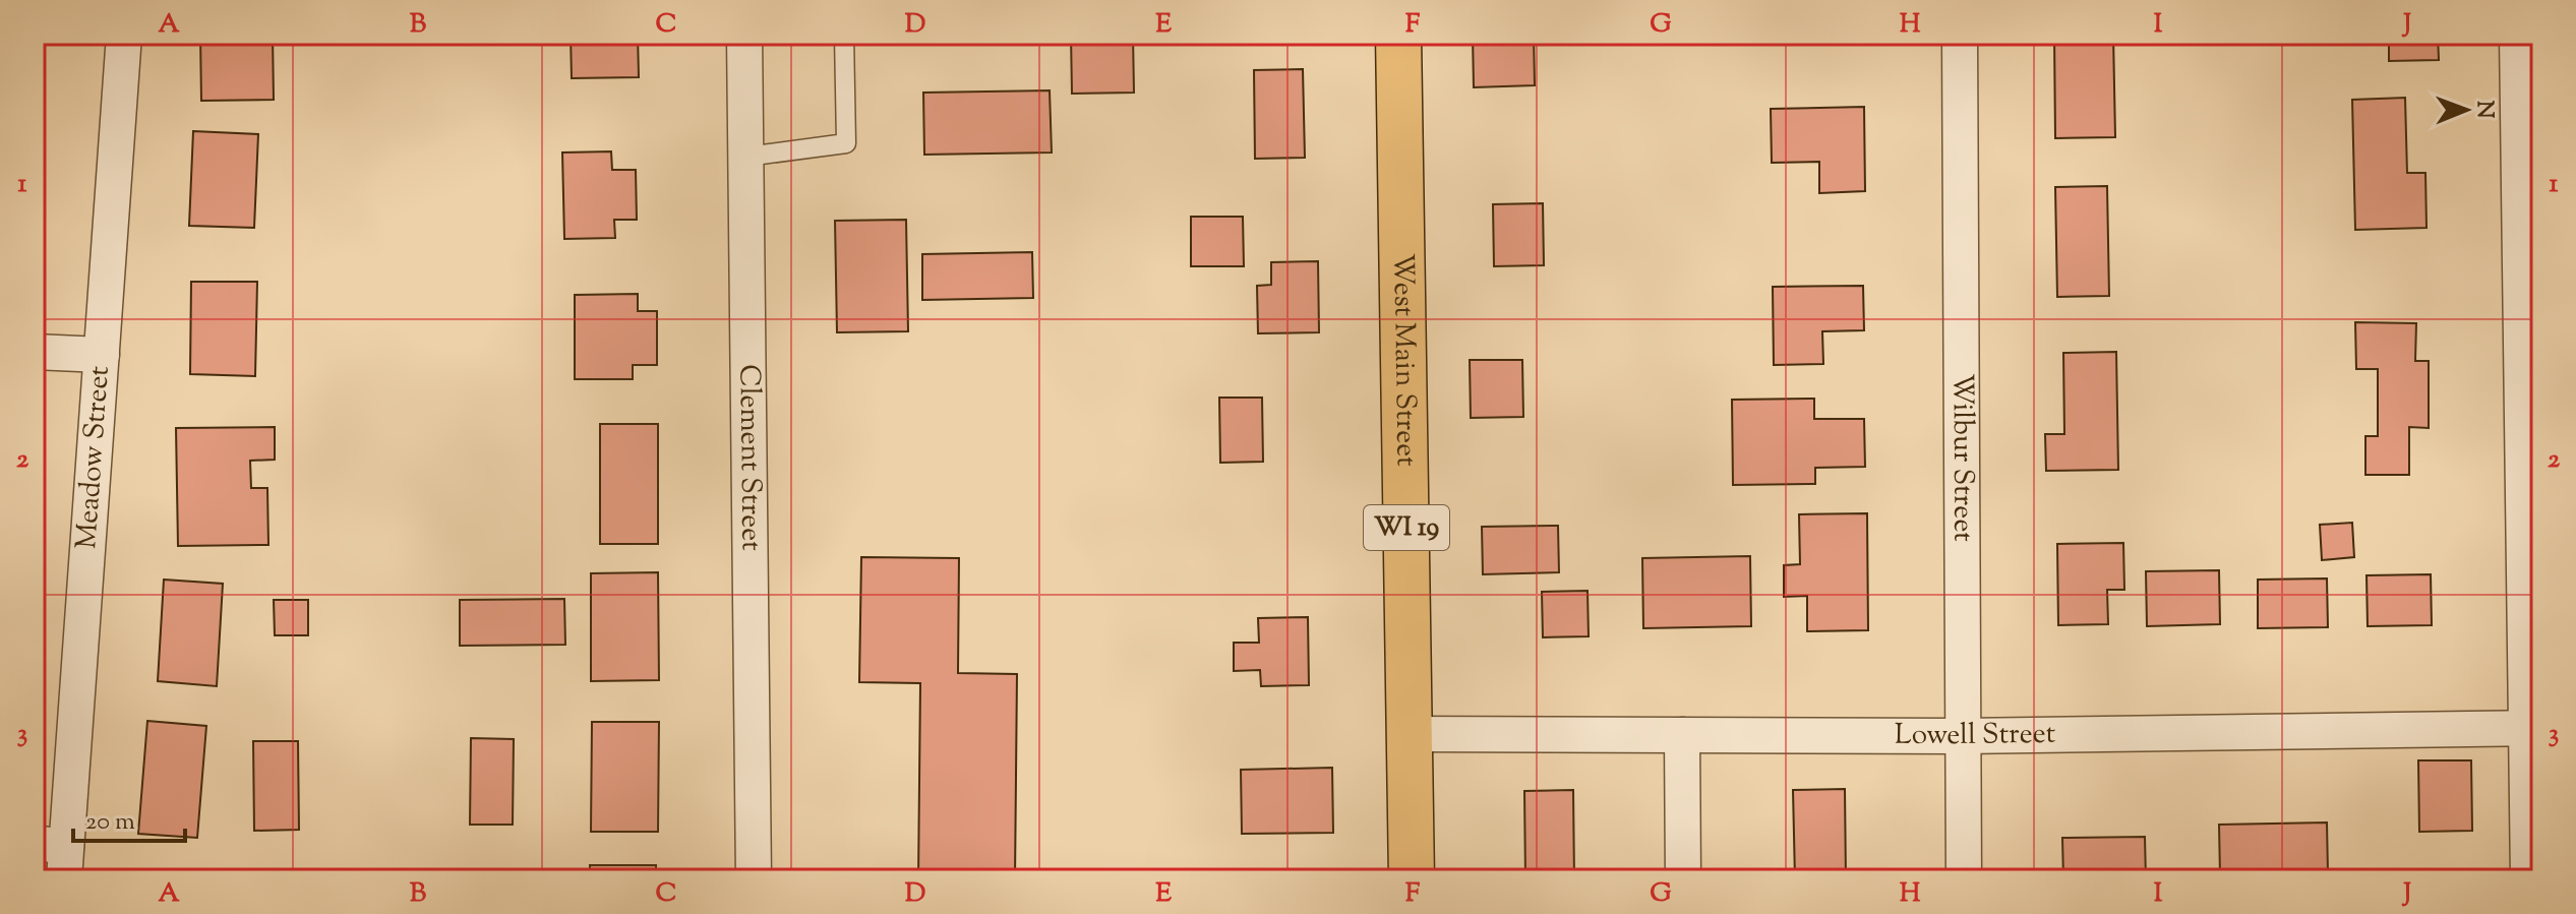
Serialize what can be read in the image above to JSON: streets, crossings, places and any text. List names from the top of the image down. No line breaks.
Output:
{"streets":{"main road":["West Main Street","WI 19"],"street":["Clement Street","Meadow Street","Wilbur Street","Lowell Street"]},"crossings":[["West Main Street","Lowell Street"],["Wilbur Street","Lowell Street"]],"scale_bar":"20 m","north":"right","grid":{"columns":["A","B","C","D","E","F","G","H","I","J"],"rows":["1","2","3"]}}
